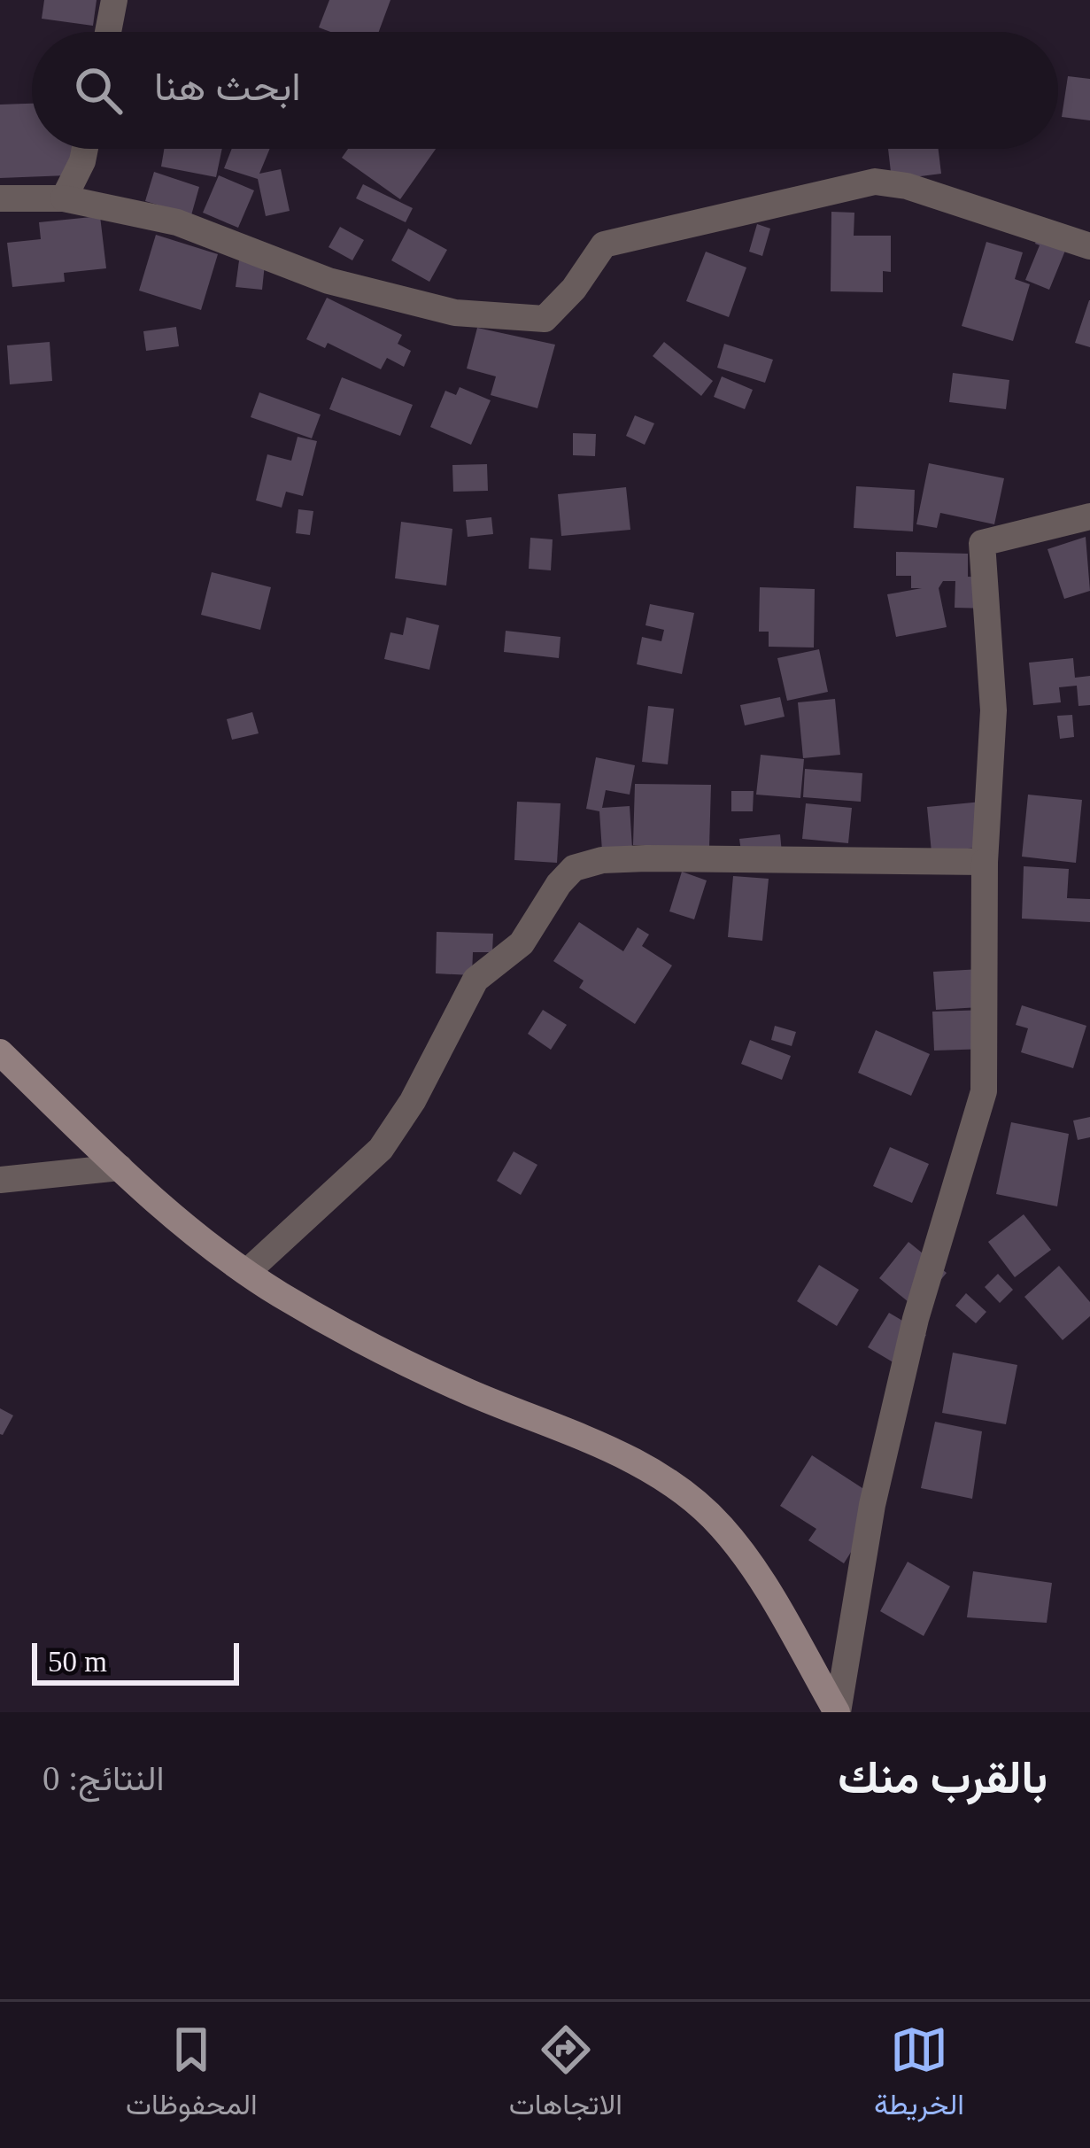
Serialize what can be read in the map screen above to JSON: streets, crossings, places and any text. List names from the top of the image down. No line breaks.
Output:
{"scale_bar":"50 m","page":{"search":"ابحث هنا","scale":"50 m","heading":["بالقرب منك","النتائج: 0"],"nav":["الخريطة","الاتجاهات","المحفوظات"]}}
